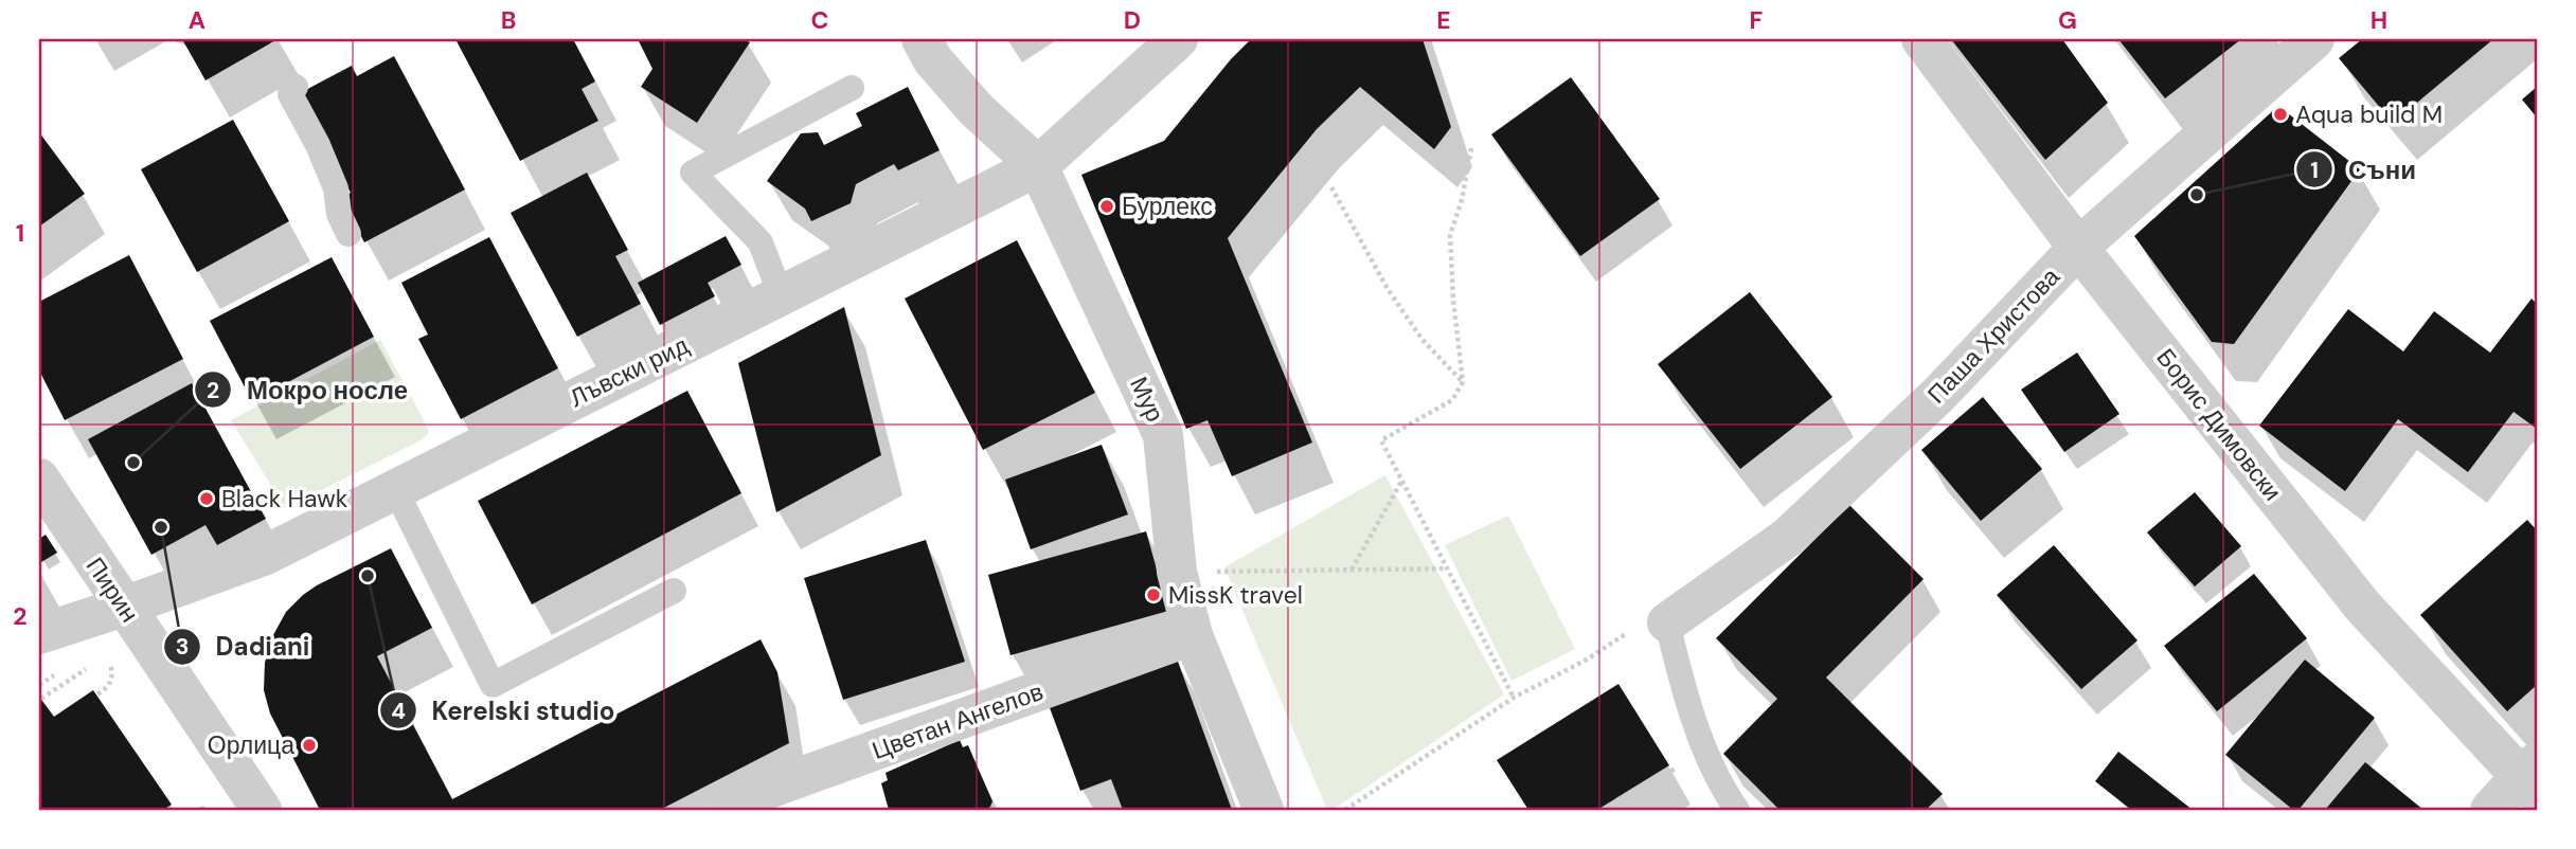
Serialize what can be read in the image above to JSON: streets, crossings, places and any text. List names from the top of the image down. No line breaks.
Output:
{"streets":{"street":["Паша Христова","Лъвски рид","Мур","Борис Димовски","Пирин","Цветан Ангелов"]},"crossings":[["Паша Христова","Борис Димовски"],["Лъвски рид","Мур"],["Лъвски рид","Пирин"],["Мур","Цветан Ангелов"]],"places":["Aqua build M","Съни","Бурлекс","Мокро носле","Black Hawk","Dadiani","Kerelski studio","MissK travel","Орлица"],"grid":{"columns":["A","B","C","D","E","F","G","H"],"rows":["1","2"]}}
